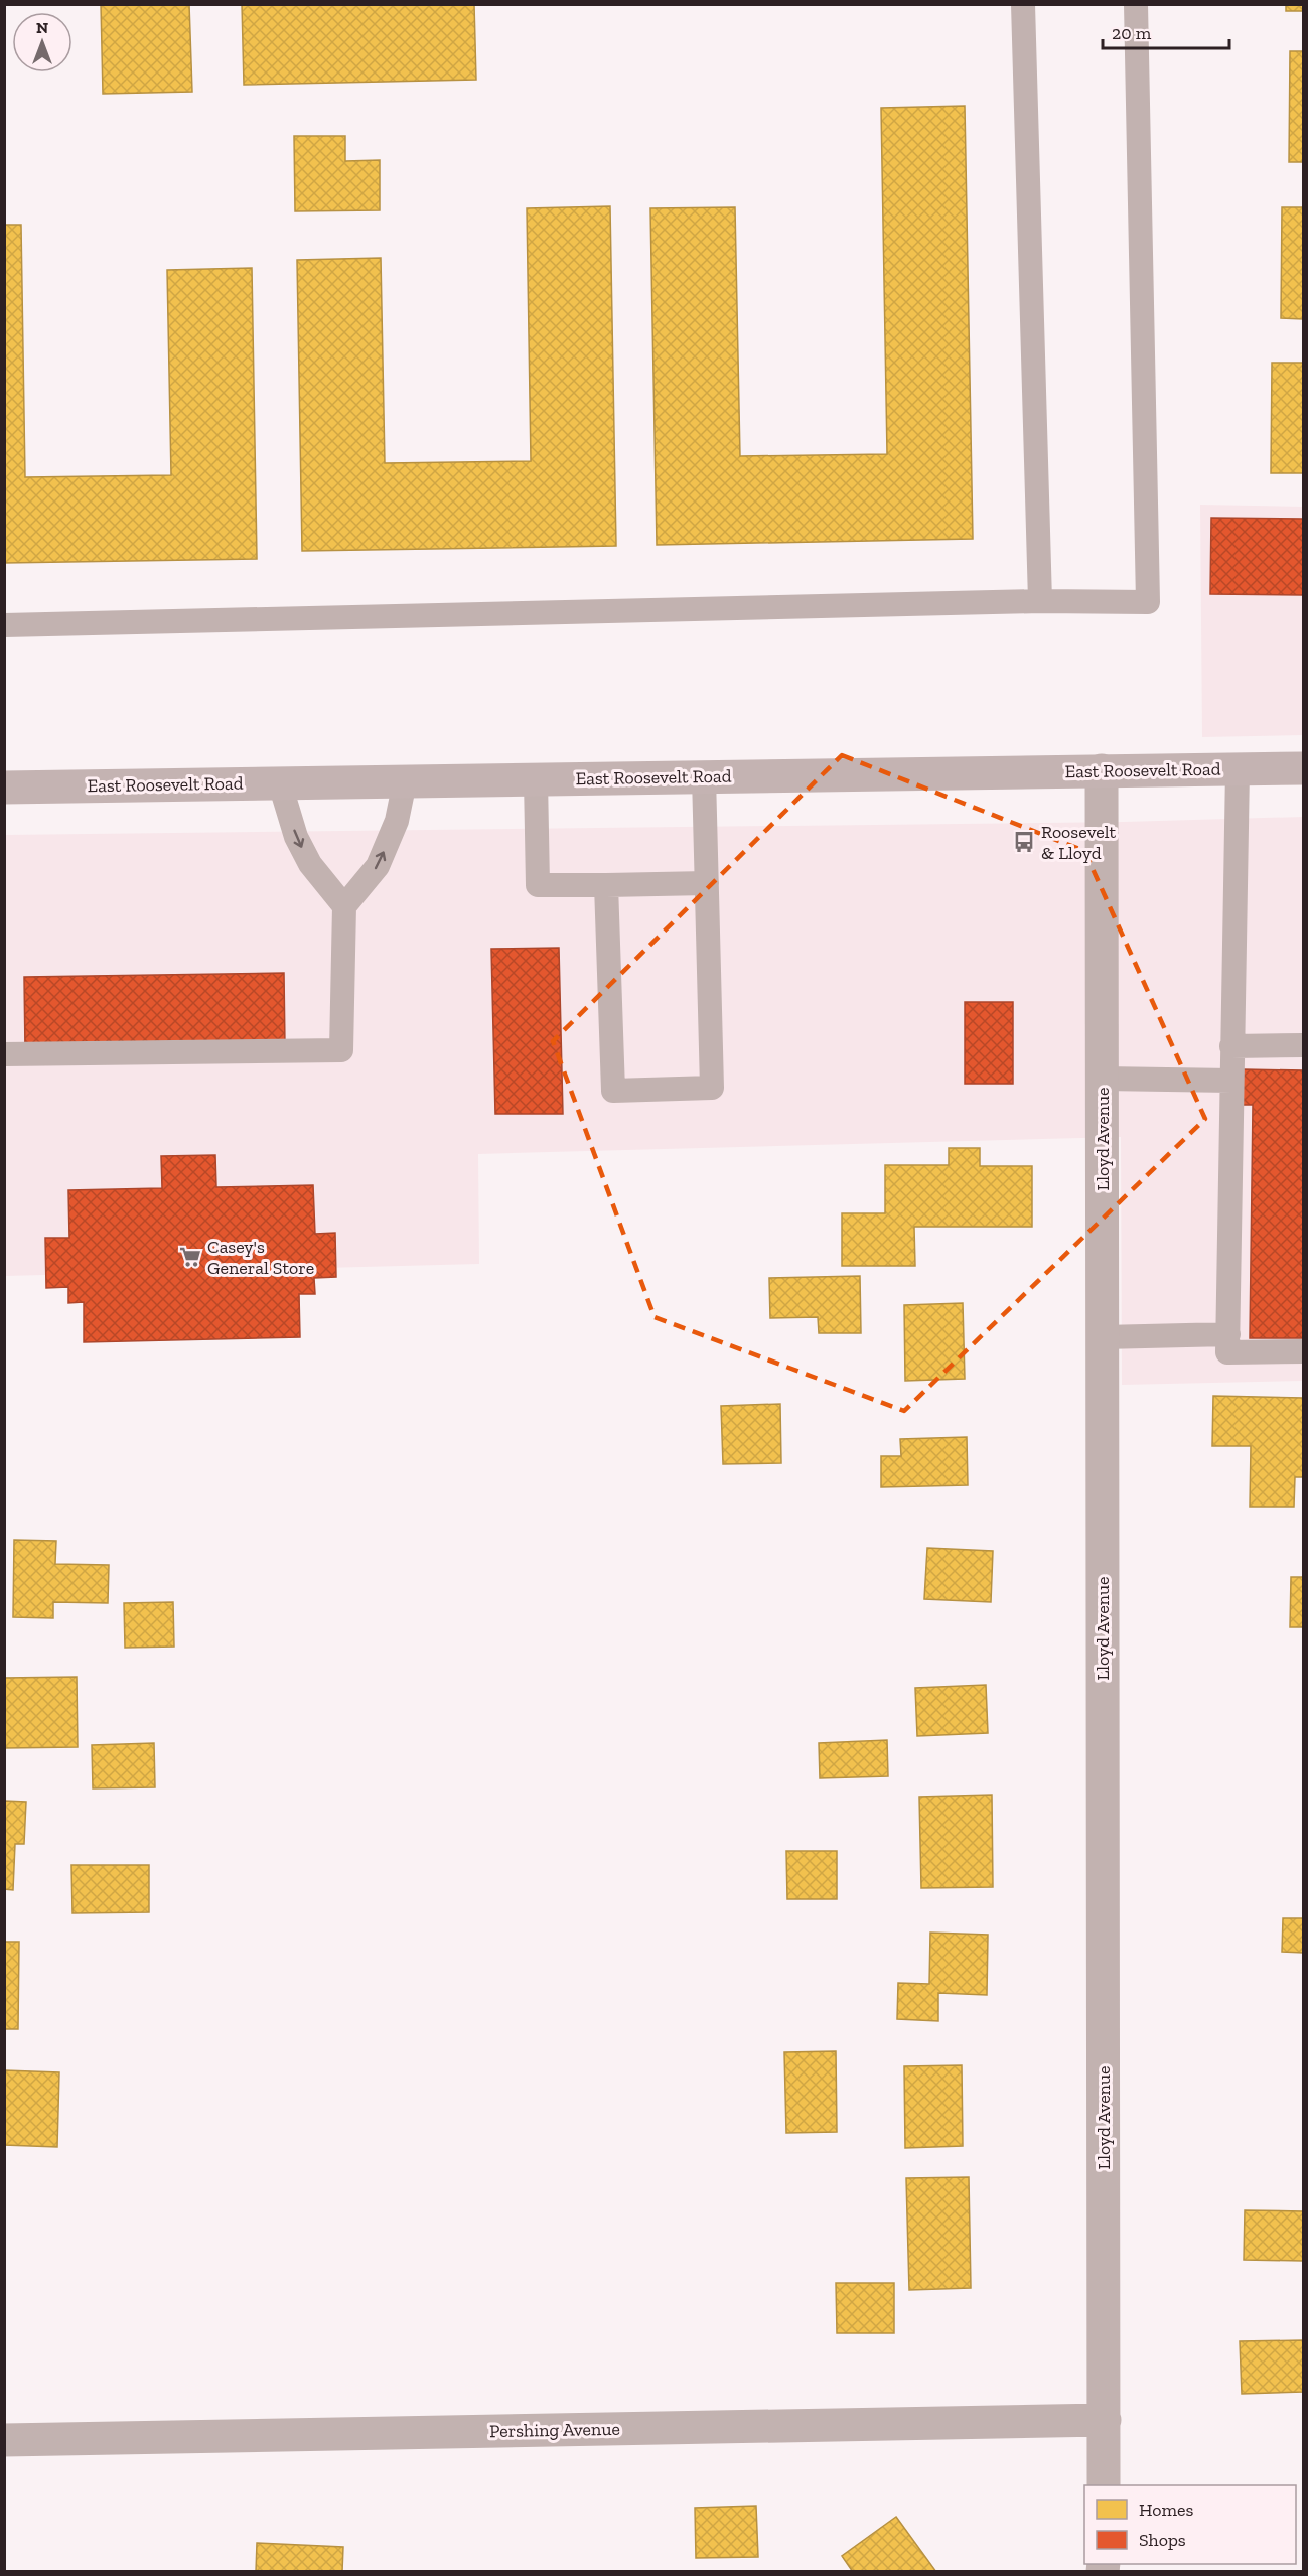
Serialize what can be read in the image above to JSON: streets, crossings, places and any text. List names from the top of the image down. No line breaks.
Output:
{"streets":{"main road":["East Roosevelt Road"],"street":["Lloyd Avenue","Pershing Avenue"]},"crossings":[["East Roosevelt Road","Lloyd Avenue"],["Lloyd Avenue","Pershing Avenue"]],"places":{"bus stop":["Roosevelt & Lloyd"],"supermarket":["Casey's General Store"]},"legend":["Homes","Shops"],"scale_bar":"20 m","north":"top"}
